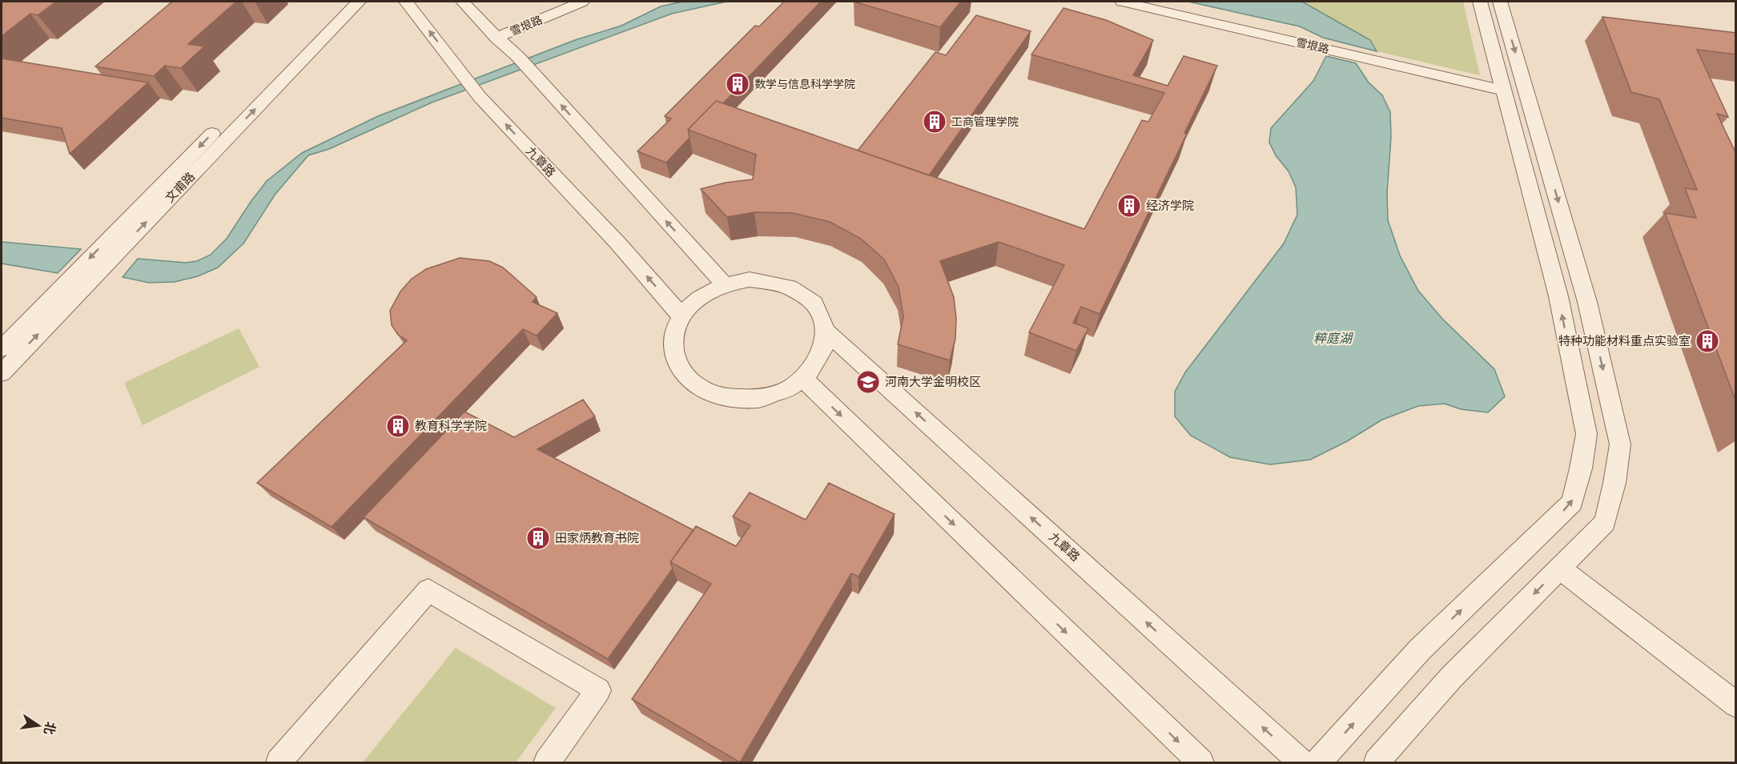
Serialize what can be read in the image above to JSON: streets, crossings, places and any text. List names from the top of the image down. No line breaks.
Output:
{"streets":{"lane":["雪垠路","九章路","文甫路"]},"water":["粹庭湖"],"places":{"building":["数学与信息科学学院","工商管理学院","经济学院","特种功能材料重点实验室","教育科学学院","田家炳教育书院"],"school or university":["河南大学金明校区"]},"north":"right"}
